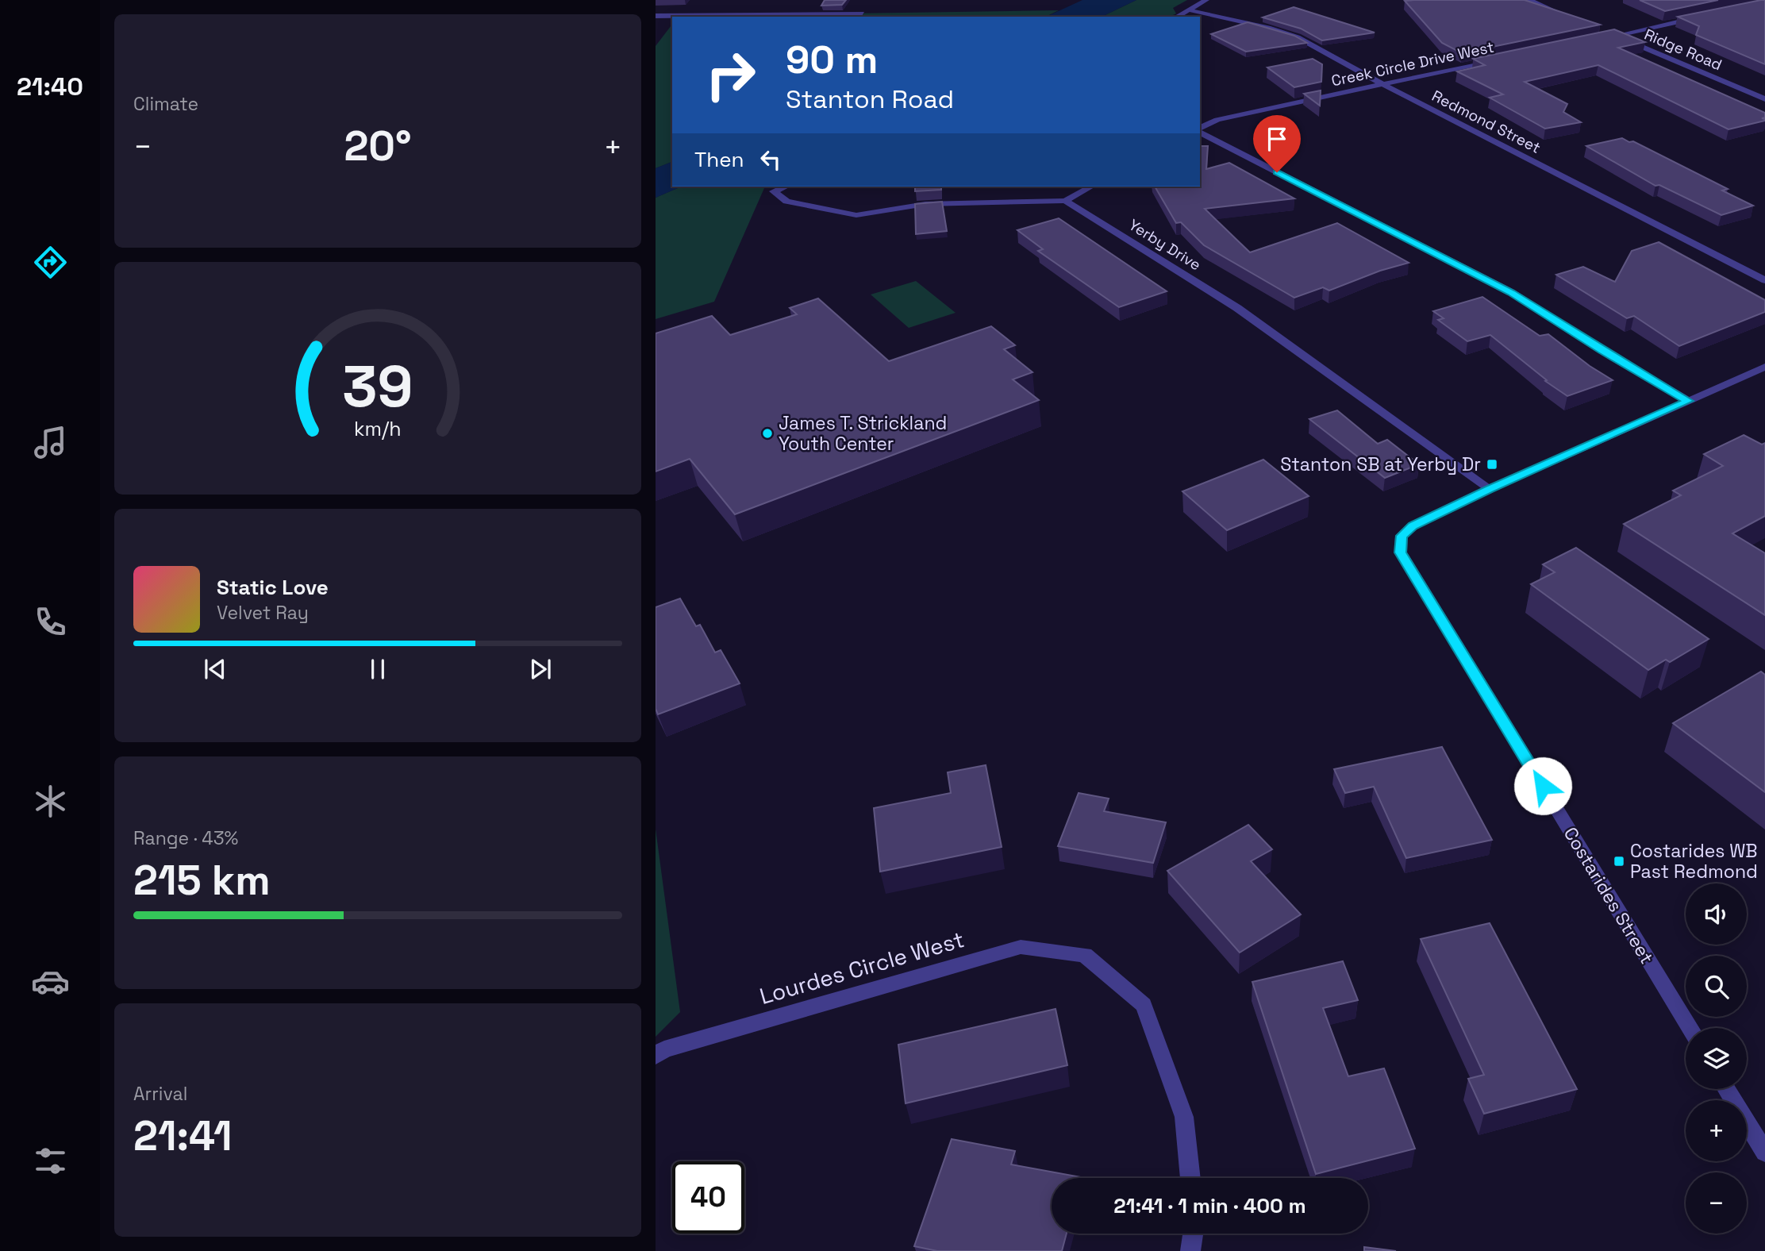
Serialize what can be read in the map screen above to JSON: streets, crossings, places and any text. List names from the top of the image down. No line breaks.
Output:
{"streets":{"street":["Ridge Road","Creek Circle Drive West","Redmond Street","Yerby Drive","Costarides Street","Lourdes Circle West"]},"crossings":[["Creek Circle Drive West","Redmond Street"],["Yerby Drive","Costarides Street"]],"places":{"other":["James T. Strickland Youth Center"],"transit":["Stanton SB at Yerby Dr","Costarides WB Past Redmond"]},"page":{"tabs":"21:40","tile":["Climate",["Range · 43%","215 km"],["Arrival","21:41"]],"turn":["90 m","Stanton Road"],"heat":["−","20°","+"],"then":"Then","song":["Static Love","Velvet Ray"],"map_buttons":["+","−"],"limit":"40","trip":"21:41 · 1 min · 400 m","gauge":["39","km/h"]}}
